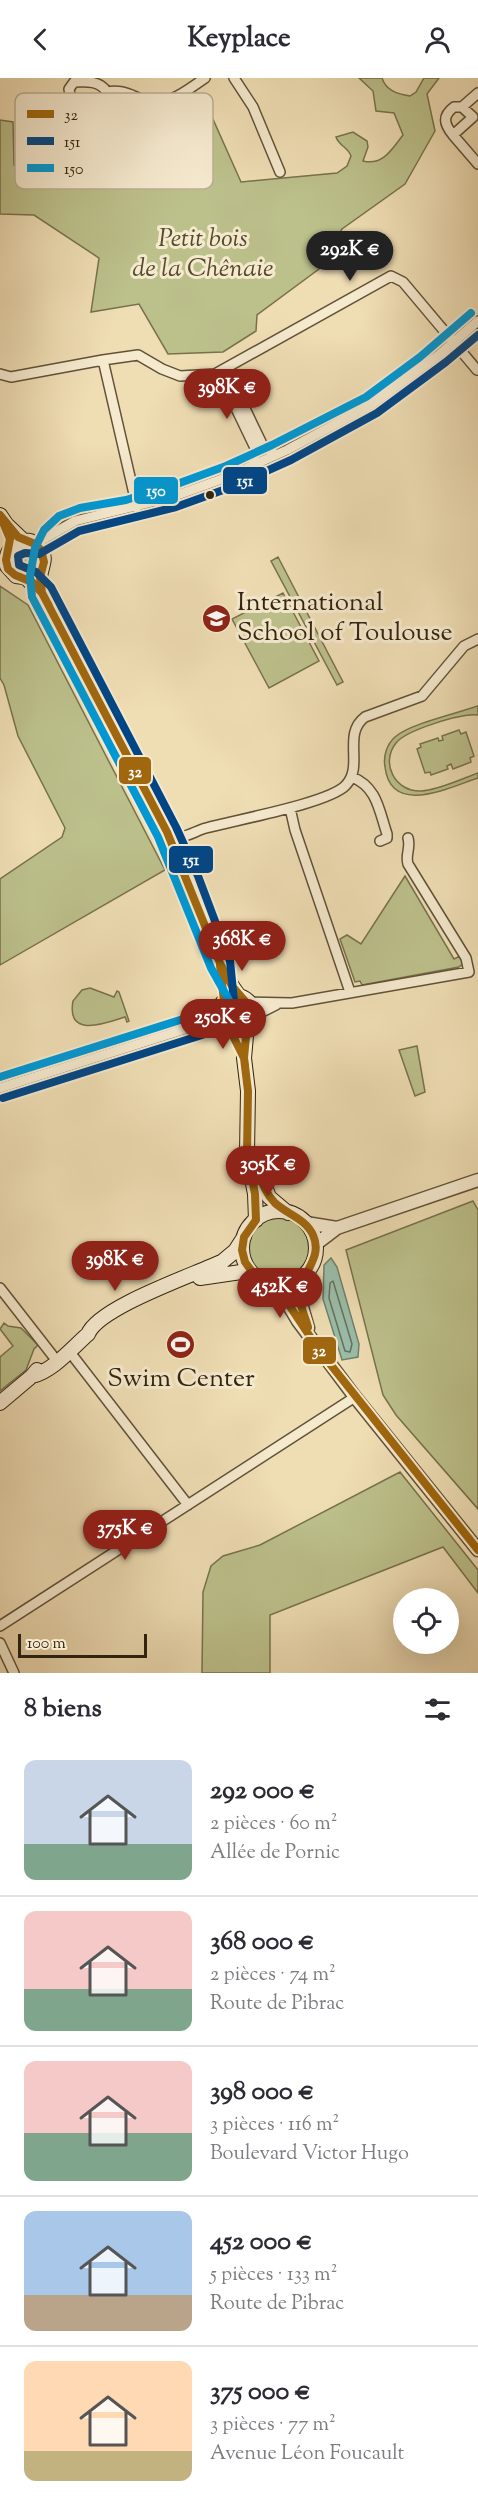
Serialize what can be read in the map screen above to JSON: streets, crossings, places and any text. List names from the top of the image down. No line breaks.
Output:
{"parks":["Petit bois de la Chênaie"],"places":{"school or university":["International School of Toulouse"],"sports":["Swim Center"]},"lines":["transit line 150","transit line 151","transit line 32"],"legend":["32","151","150"],"scale_bar":"100 m","page":{"header":"Keyplace","price":["292K €","398K €","368K €","250K €","305K €","398K €","452K €","375K €"],"scale":"100 m","heading":"8 biens","list":[{"name":"292 000 €","note":"2 pièces · 60 m² · Allée de Pornic"},{"name":"368 000 €","note":"2 pièces · 74 m² · Route de Pibrac"},{"name":"398 000 €","note":"3 pièces · 116 m² · Boulevard Victor Hugo"},{"name":"452 000 €","note":"5 pièces · 133 m² · Route de Pibrac"},{"name":"375 000 €","note":"3 pièces · 77 m² · Avenue Léon Foucault"}]}}
